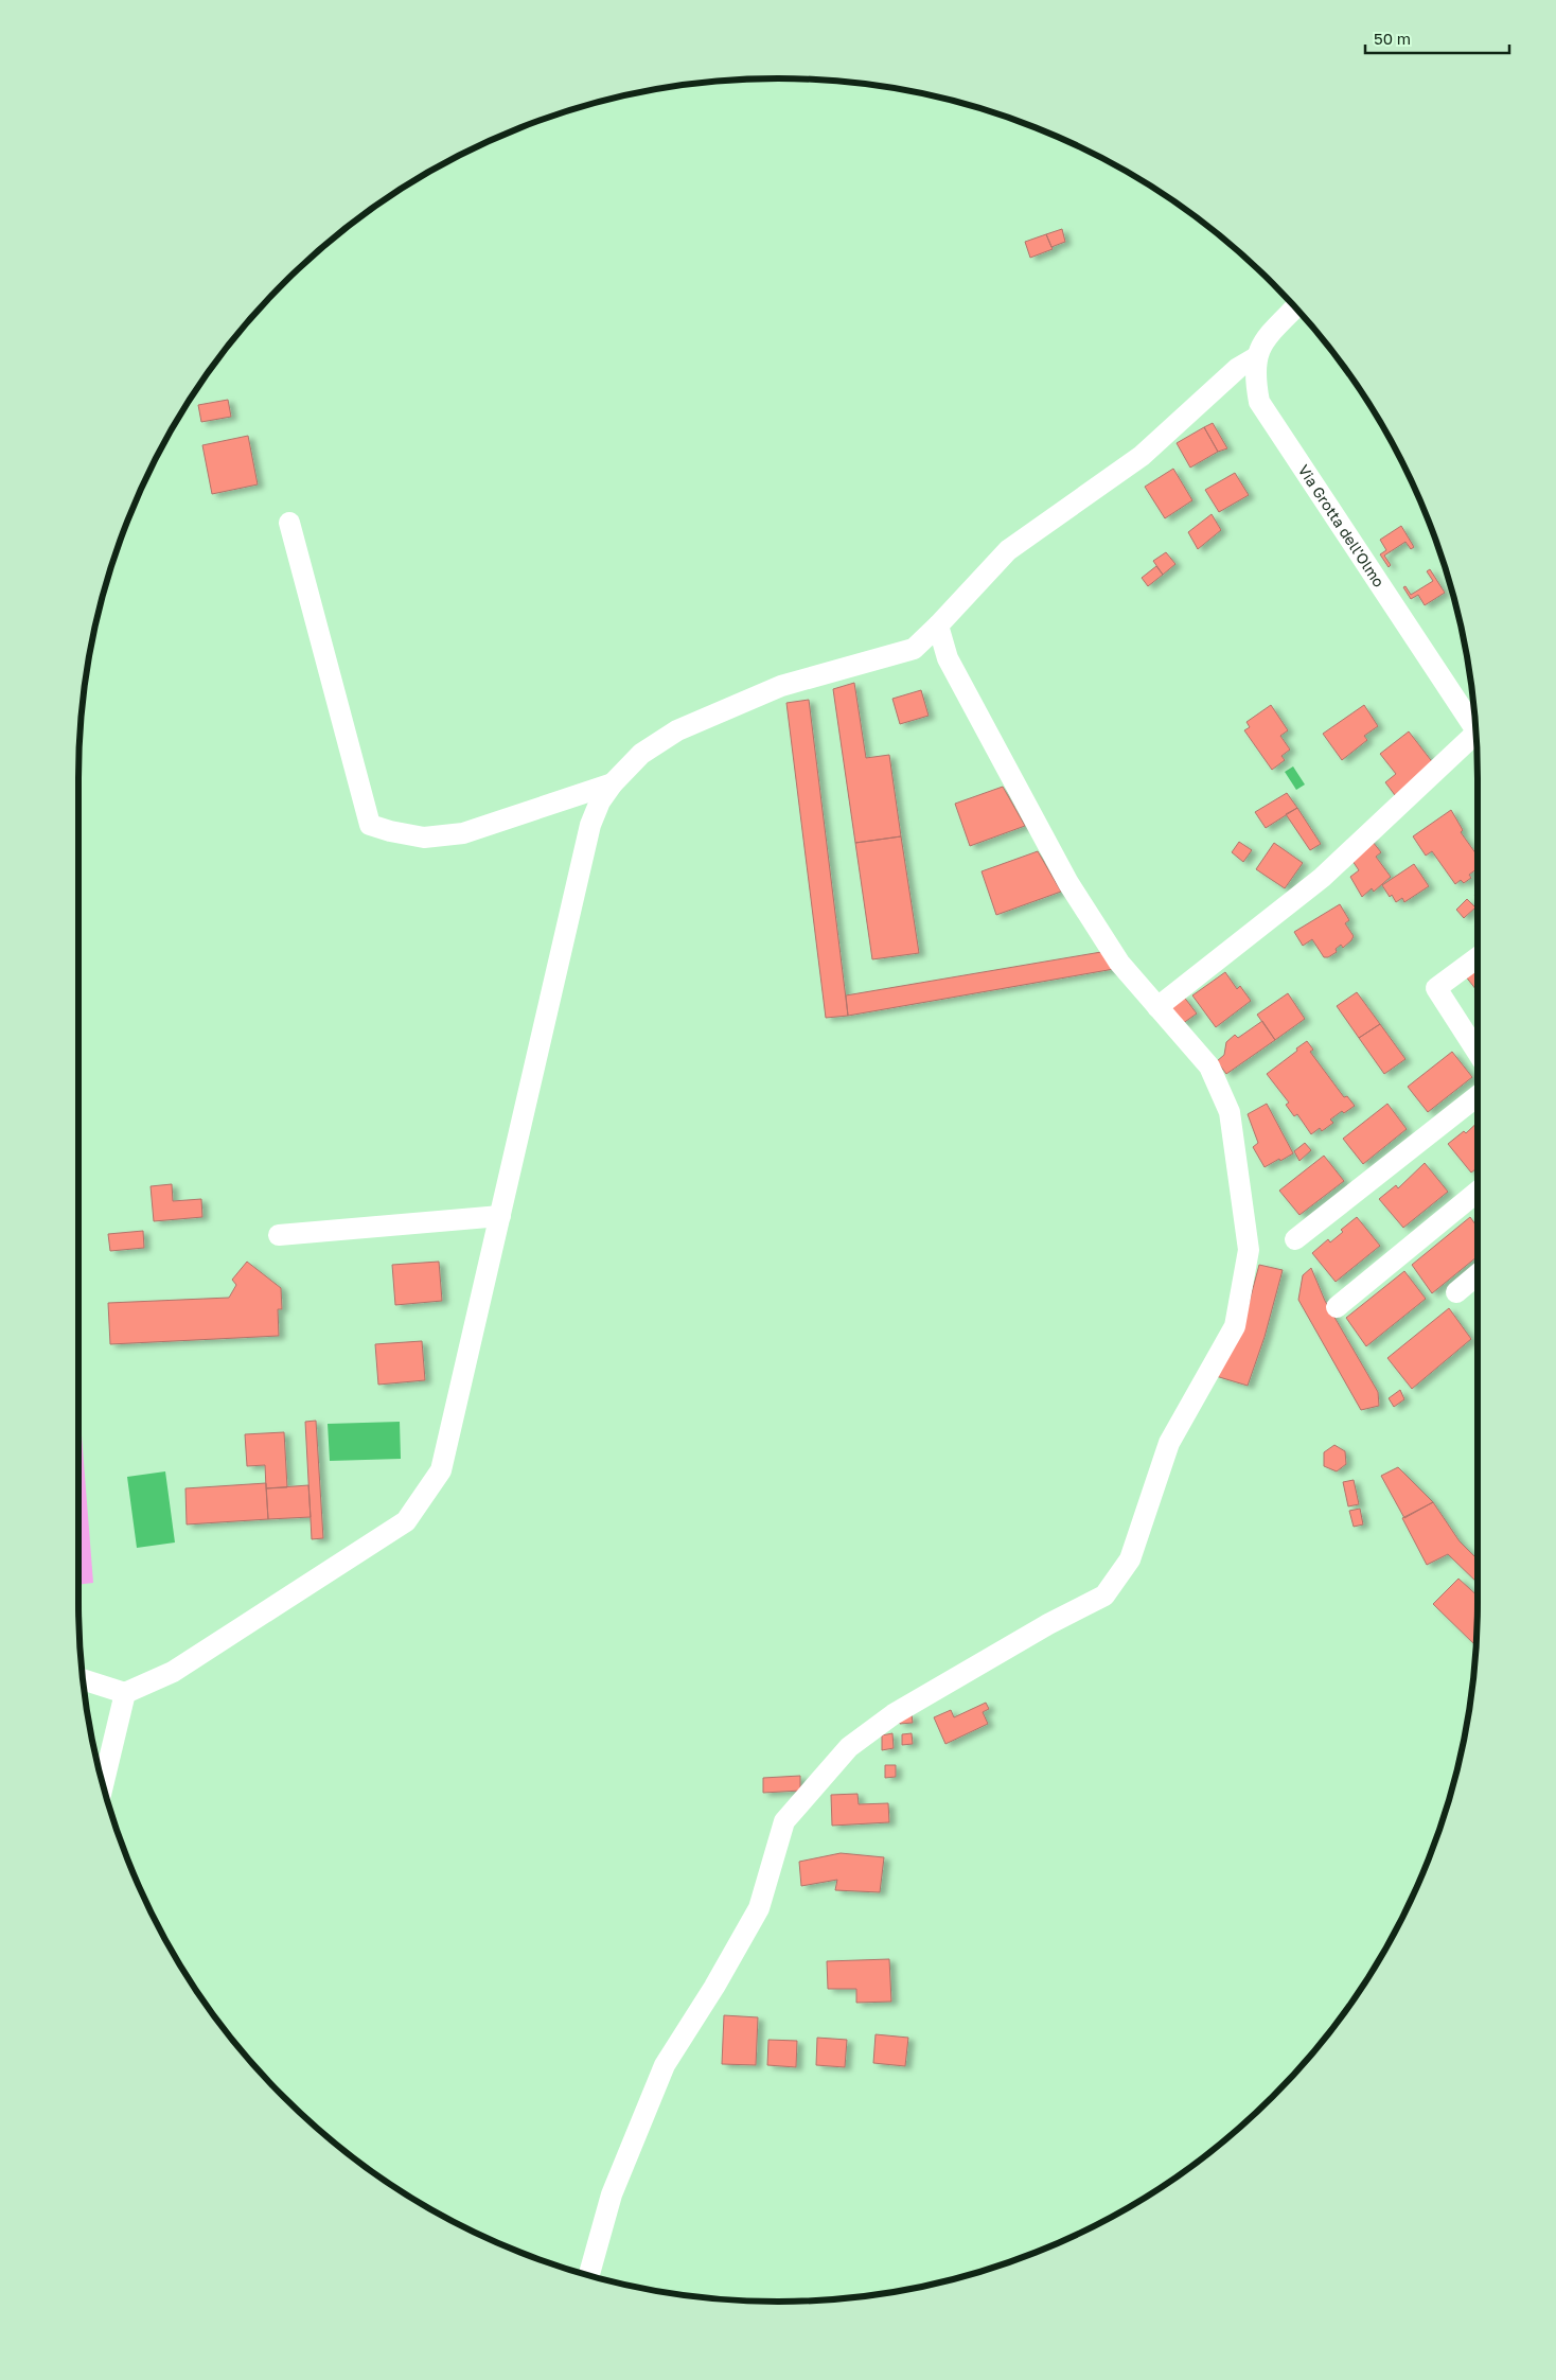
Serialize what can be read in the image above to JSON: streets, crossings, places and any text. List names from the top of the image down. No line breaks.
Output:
{"streets":{"street":["Via Grotta dell'Olmo"]},"scale_bar":"50 m"}
